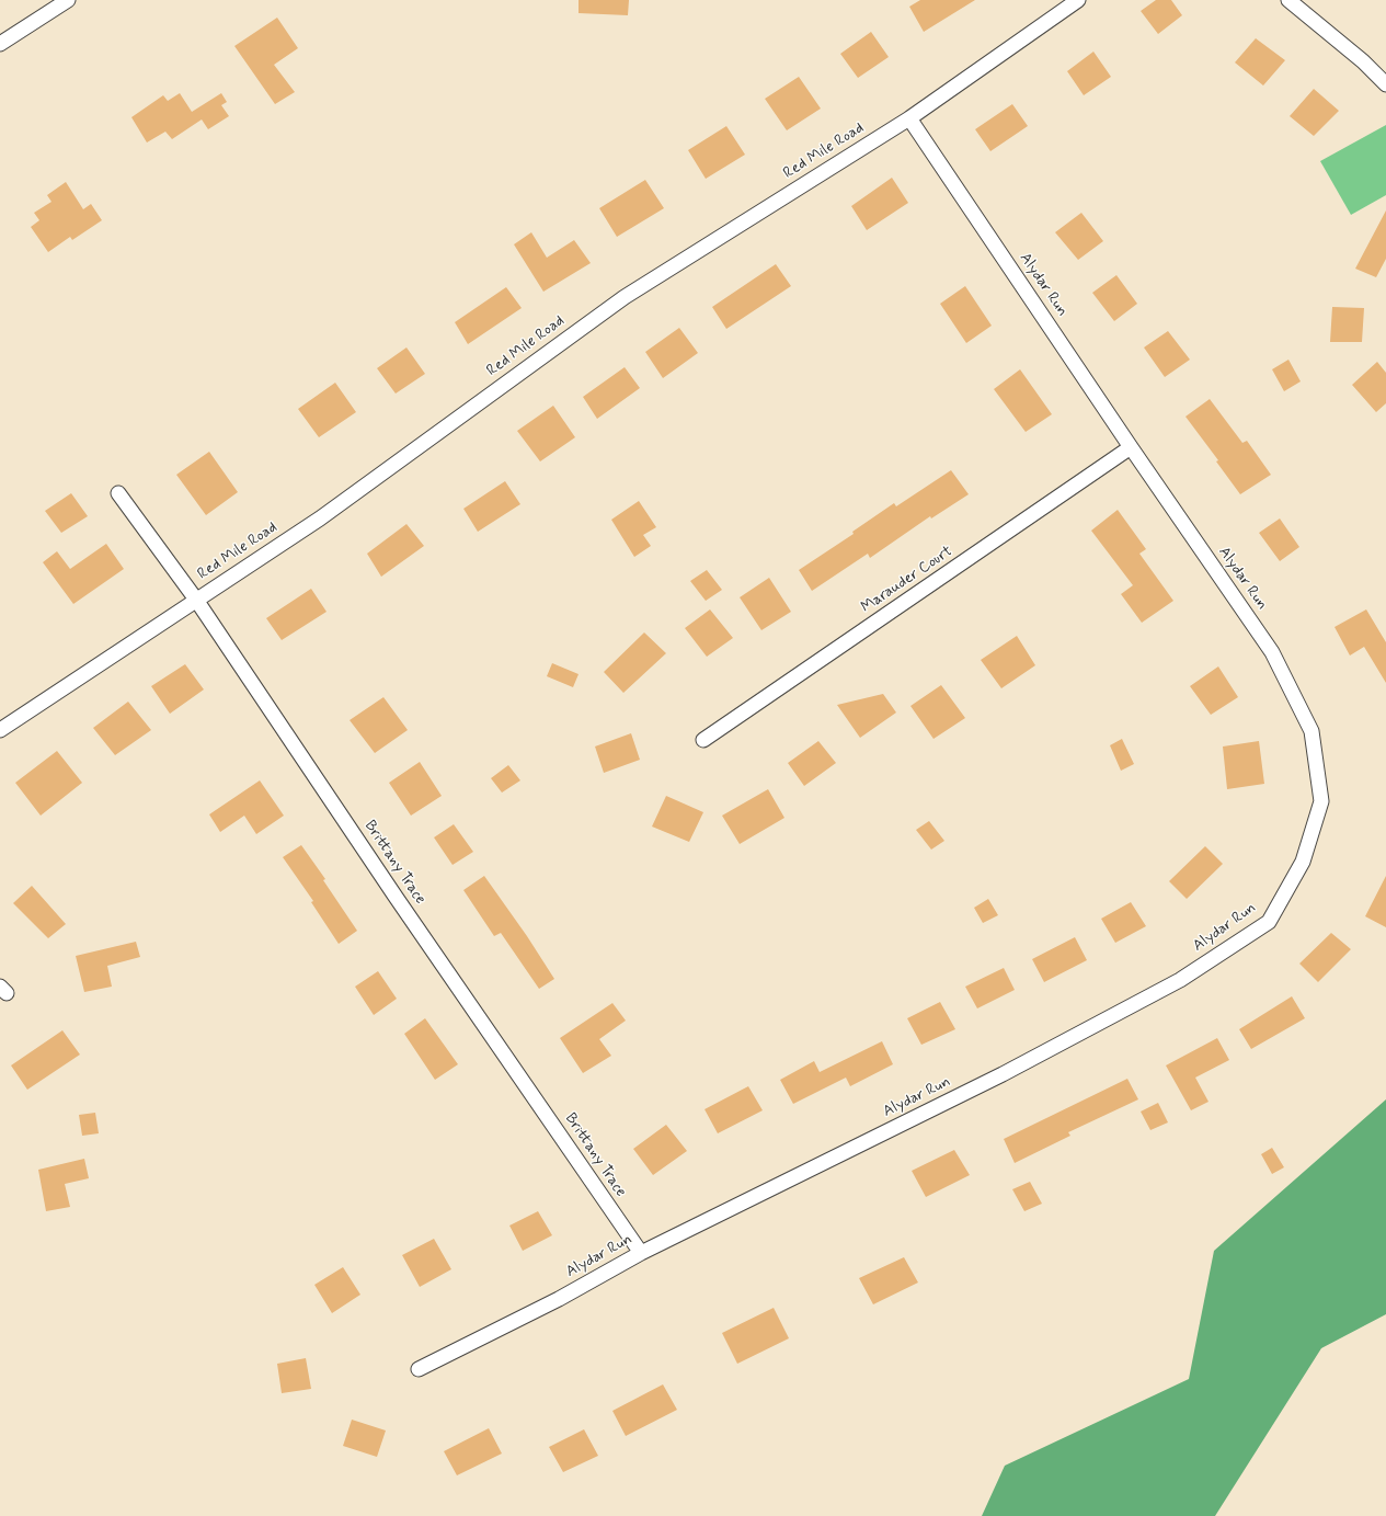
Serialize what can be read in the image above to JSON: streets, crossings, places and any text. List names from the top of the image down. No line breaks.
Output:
{"streets":{"street":["Red Mile Road","Alydar Run","Marauder Court","Brittany Trace"]},"crossings":[["Red Mile Road","Alydar Run"],["Red Mile Road","Brittany Trace"],["Alydar Run","Marauder Court"],["Alydar Run","Brittany Trace"]]}
